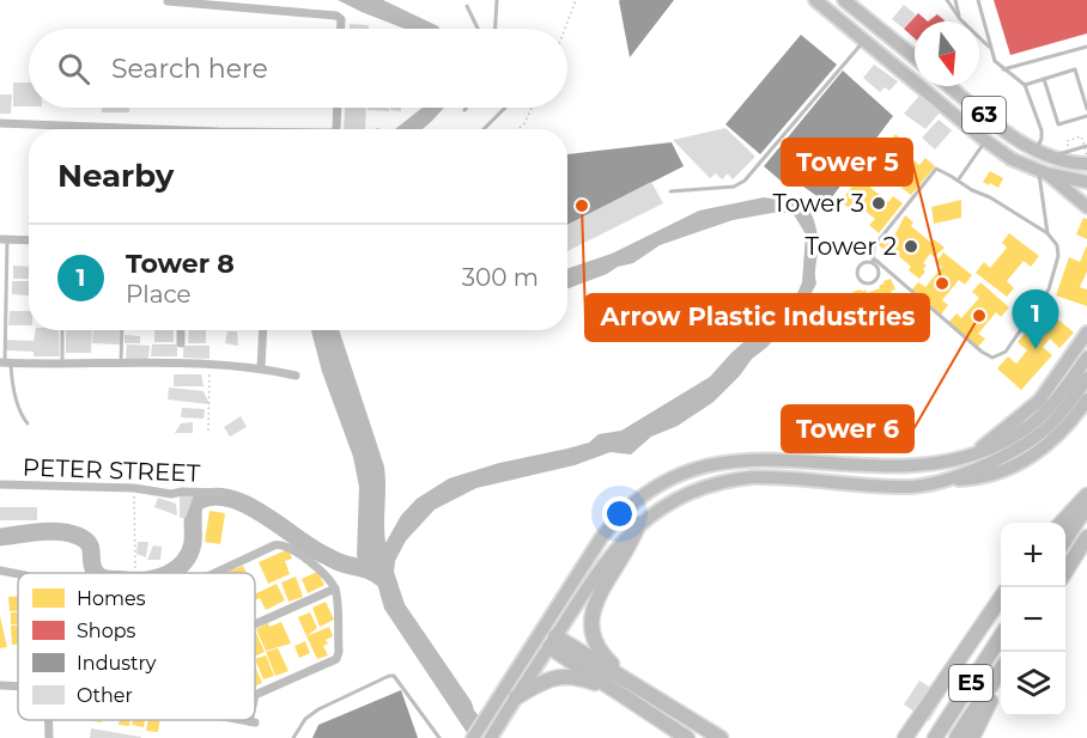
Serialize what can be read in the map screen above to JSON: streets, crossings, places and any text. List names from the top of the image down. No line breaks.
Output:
{"streets":{"highway":["E5"],"main road":["63"],"street":["PETER STREET"]},"places":["Tower 3","Arrow Plastic Industries","Tower 2","Tower 5","Tower 6"],"legend":["Homes","Shops","Industry","Other"],"north":"bottom","page":{"search":"Search here","heading":"Nearby","list":[{"mark":"1","name":"Tower 8","note":"Place","value":"300 m"}],"pins":"1","map_buttons":["+","−"]}}
